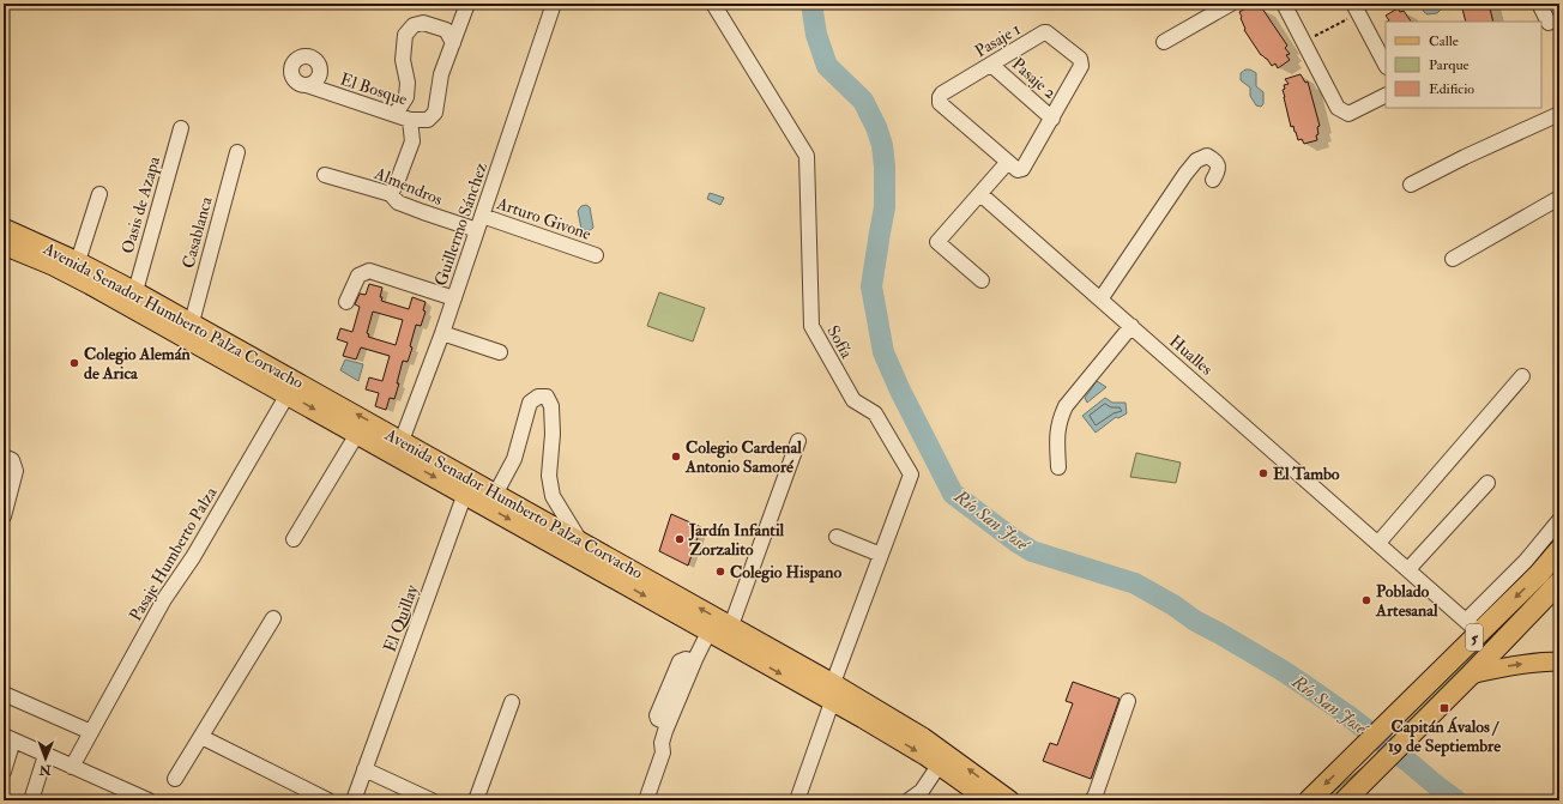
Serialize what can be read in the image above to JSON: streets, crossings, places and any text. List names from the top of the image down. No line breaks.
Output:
{"streets":{"highway":["5"],"main road":["Avenida Senador Humberto Palza Corvacho"],"street":["Pasaje 1","Pasaje 2","El Bosque","Almendros","Oasis de Azapa","Arturo Givone","Guillermo Sánchez","Casablanca","Sofía","Hualles","Pasaje Humberto Palza","El Quillay"]},"crossings":[["Pasaje 1","Pasaje 2"],["El Bosque","Almendros"],["Almendros","Arturo Givone"],["Almendros","Guillermo Sánchez"],["Oasis de Azapa","Avenida Senador Humberto Palza Corvacho"],["Arturo Givone","Guillermo Sánchez"],["Guillermo Sánchez","Avenida Senador Humberto Palza Corvacho"],["Casablanca","Avenida Senador Humberto Palza Corvacho"],["Avenida Senador Humberto Palza Corvacho","Sofía"],["Avenida Senador Humberto Palza Corvacho","Pasaje Humberto Palza"],["Avenida Senador Humberto Palza Corvacho","El Quillay"],["Hualles","5"]],"water":["Río San José"],"places":{"other":["Colegio Alemán de Arica","Colegio Cardenal Antonio Samoré","El Tambo","Jardín Infantil Zorzalito","Colegio Hispano","Poblado Artesanal"],"transit":["Capitán Ávalos / 19 de Septiembre"]},"legend":["Calle","Parque","Edificio"],"north":"bottom"}
